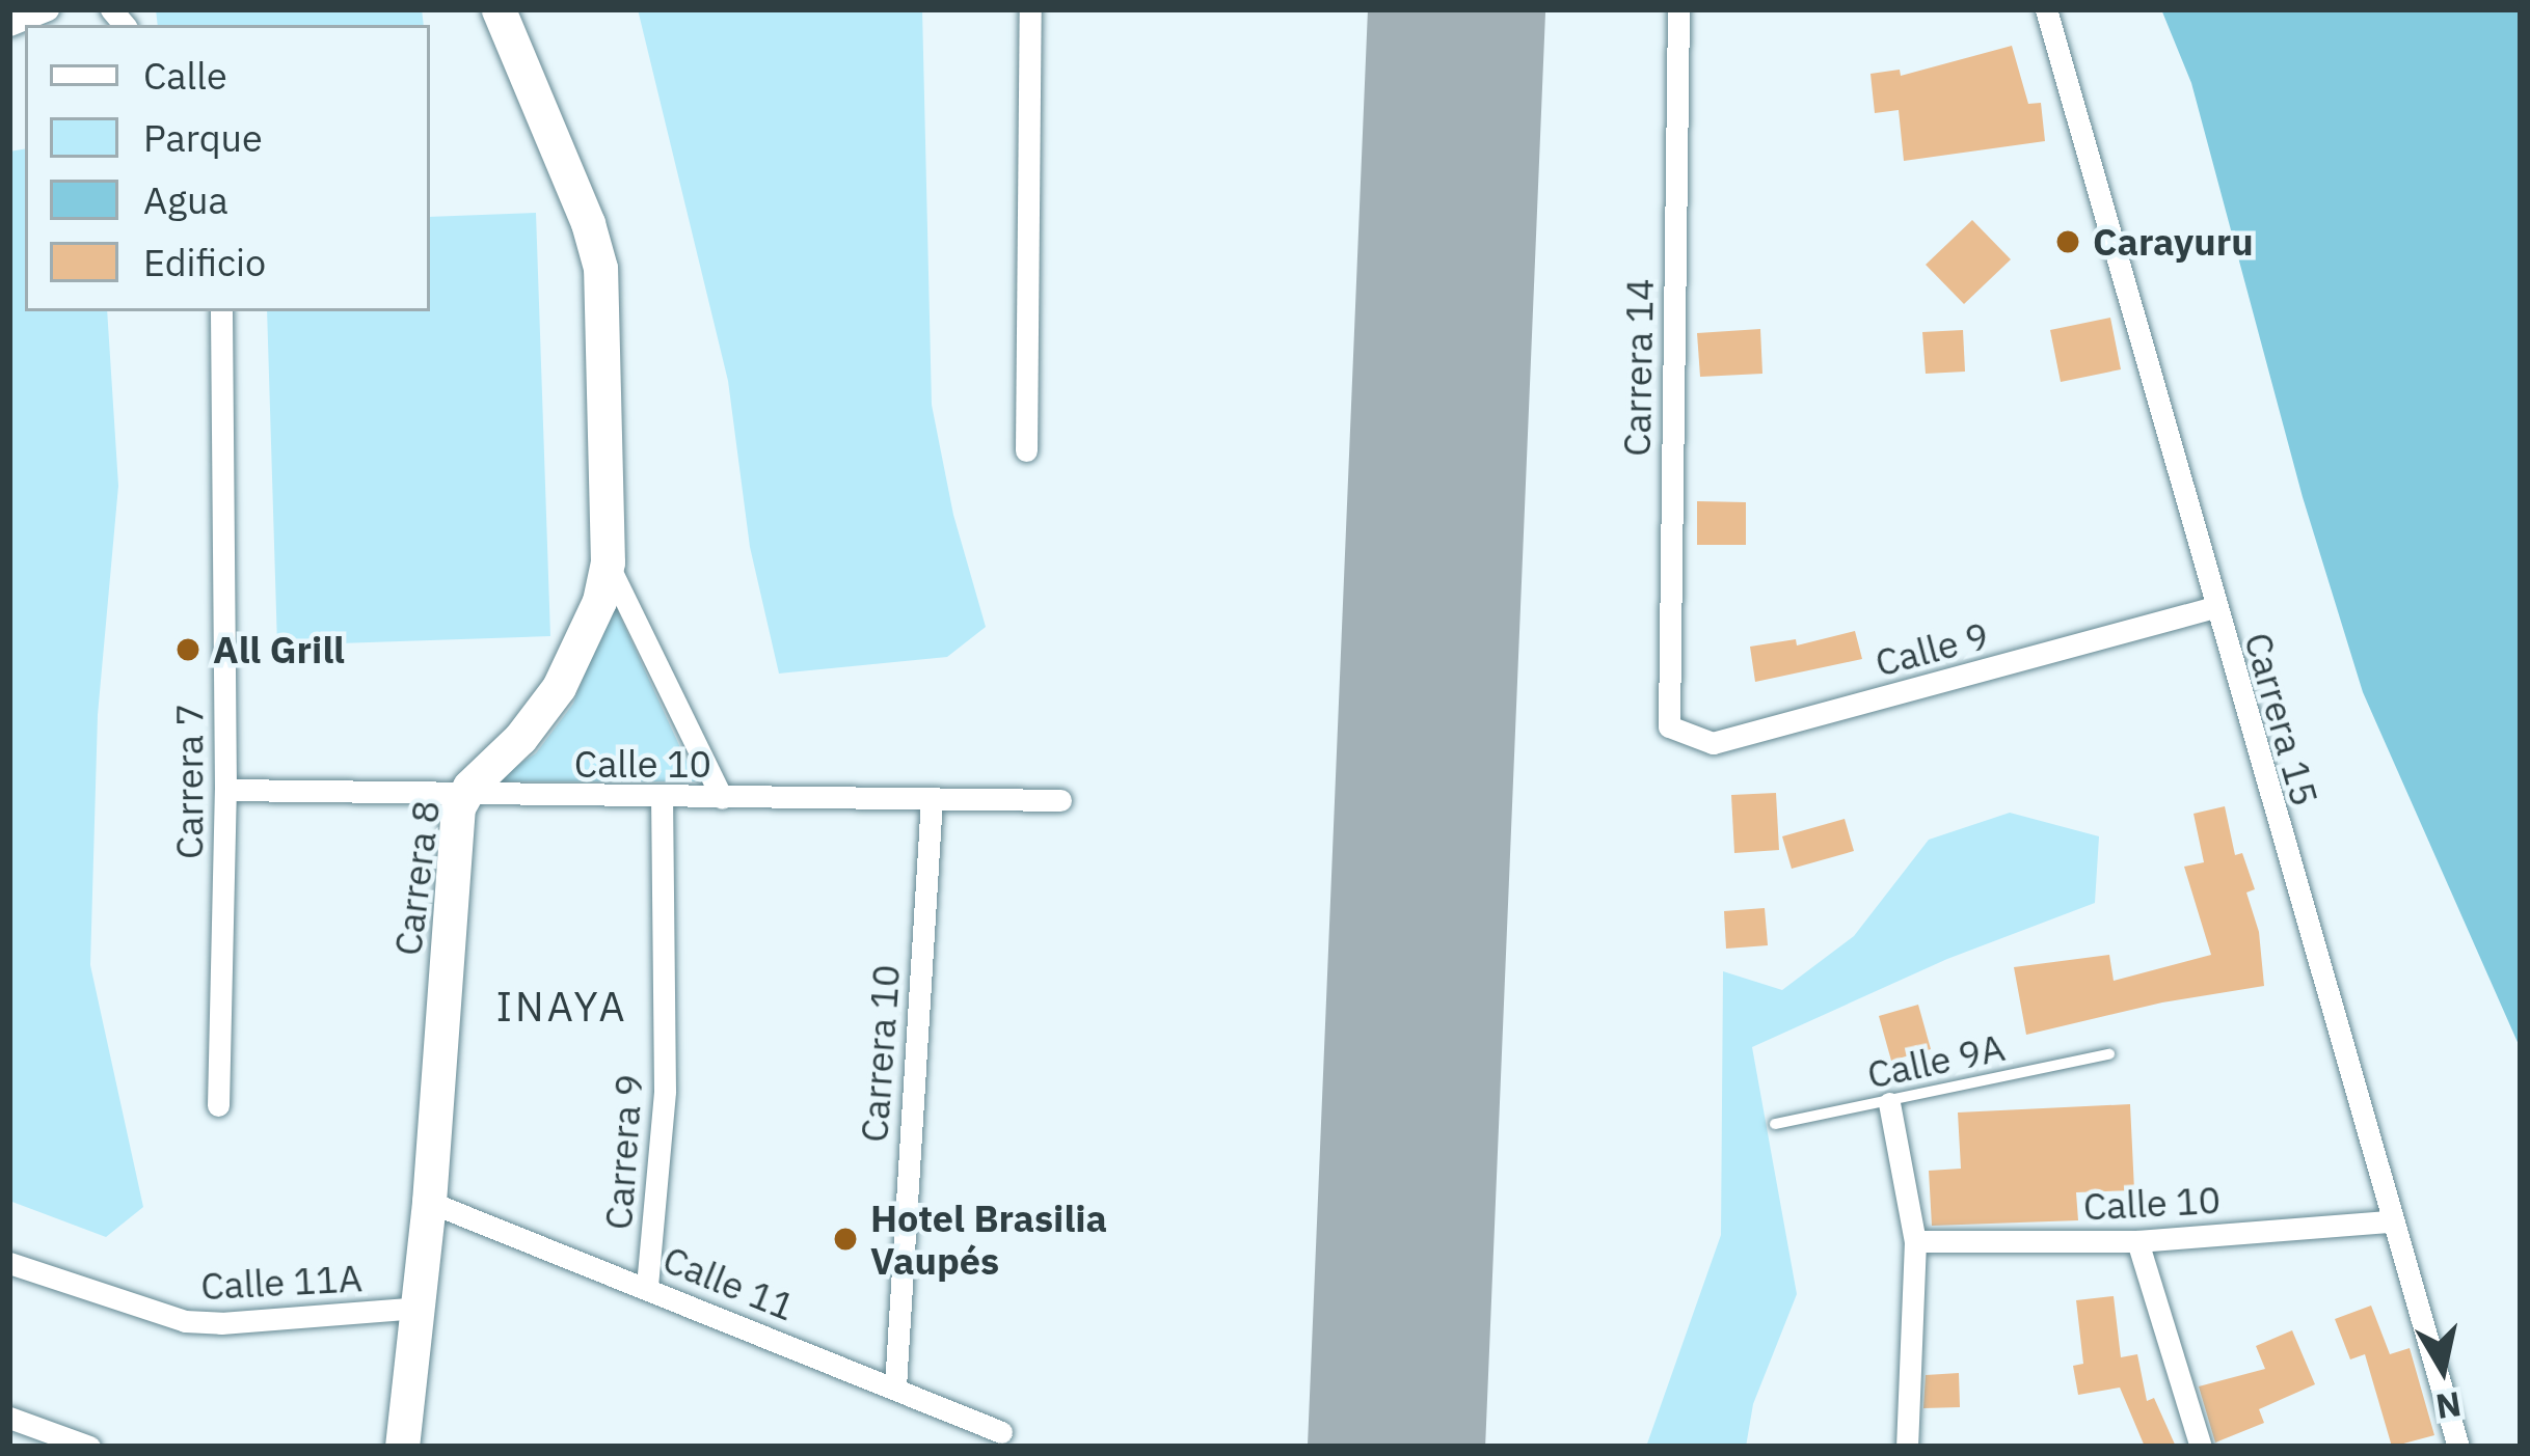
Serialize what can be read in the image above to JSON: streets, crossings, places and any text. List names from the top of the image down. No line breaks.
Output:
{"streets":{"street":["Carrera 14","Calle 9","Carrera 15","Calle 10","Carrera 7","Carrera 8","Carrera 10","Carrera 9","Calle 11A","Calle 11"],"lane":["Calle 9A"]},"crossings":[["Carrera 14","Calle 9"],["Calle 9","Carrera 15"],["Carrera 15","Calle 10"],["Calle 10","Carrera 7"],["Calle 10","Carrera 8"],["Calle 10","Carrera 10"],["Calle 10","Carrera 9"],["Carrera 8","Calle 11A"],["Carrera 8","Calle 11"],["Carrera 10","Calle 11"],["Carrera 9","Calle 11"]],"districts":["INAYA"],"places":["Carayuru","All Grill","Hotel Brasilia Vaupés"],"legend":["Calle","Parque","Agua","Edificio"],"north":"bottom"}
